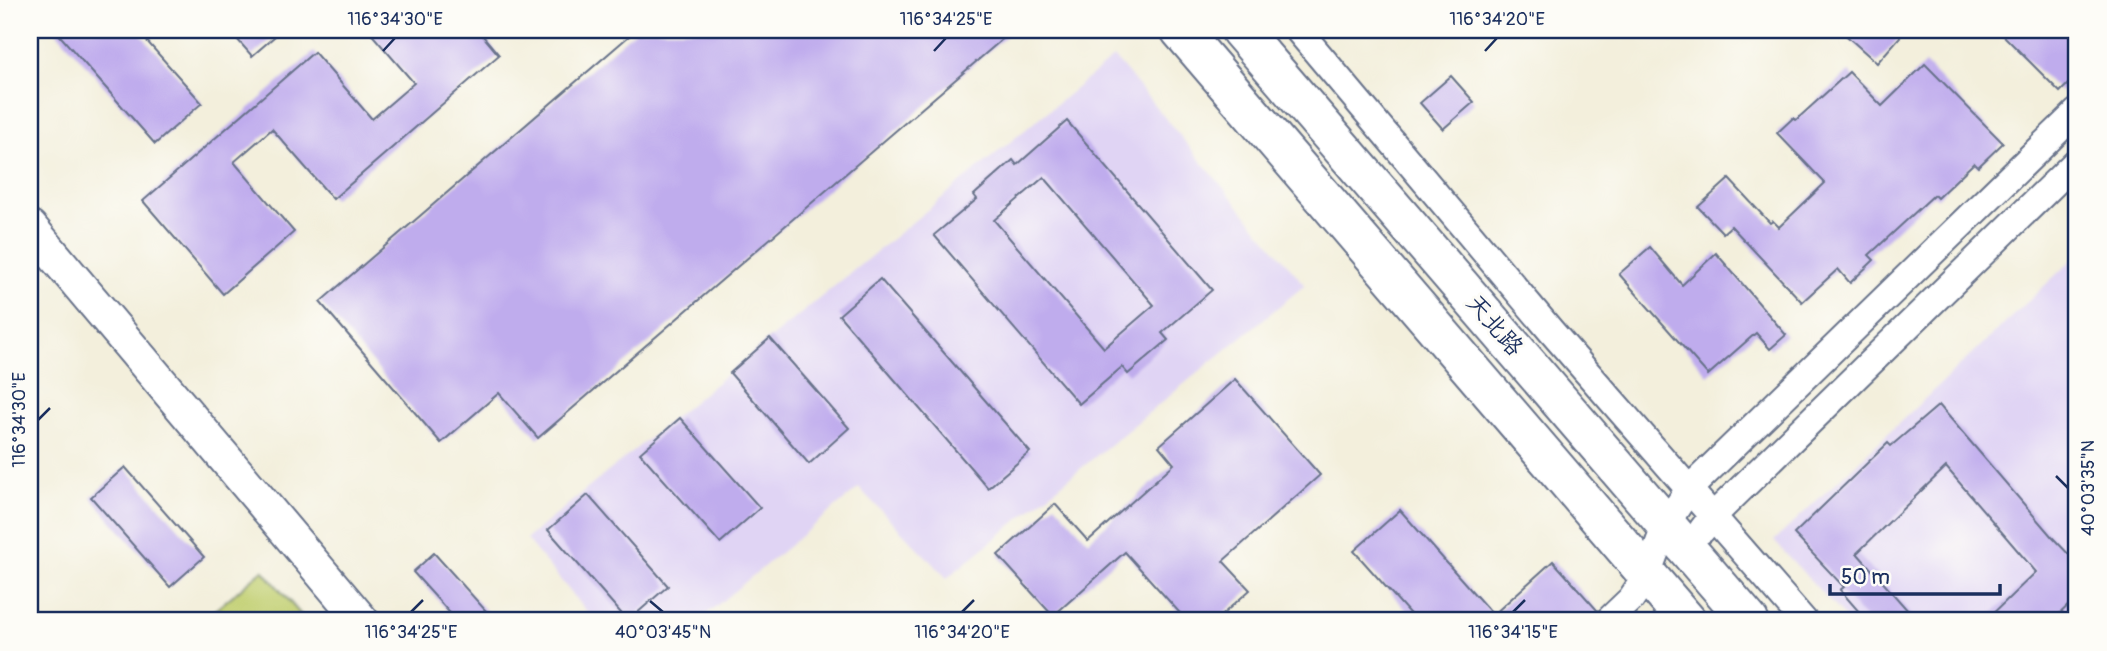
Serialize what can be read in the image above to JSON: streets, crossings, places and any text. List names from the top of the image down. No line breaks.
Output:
{"streets":{"main road":["天北路"]},"scale_bar":"50 m","coordinates":["116°34'30\"E","116°34'25\"E","116°34'20\"E","40°03'35\"N","40°03'45\"N","116°34'15\"E"]}
